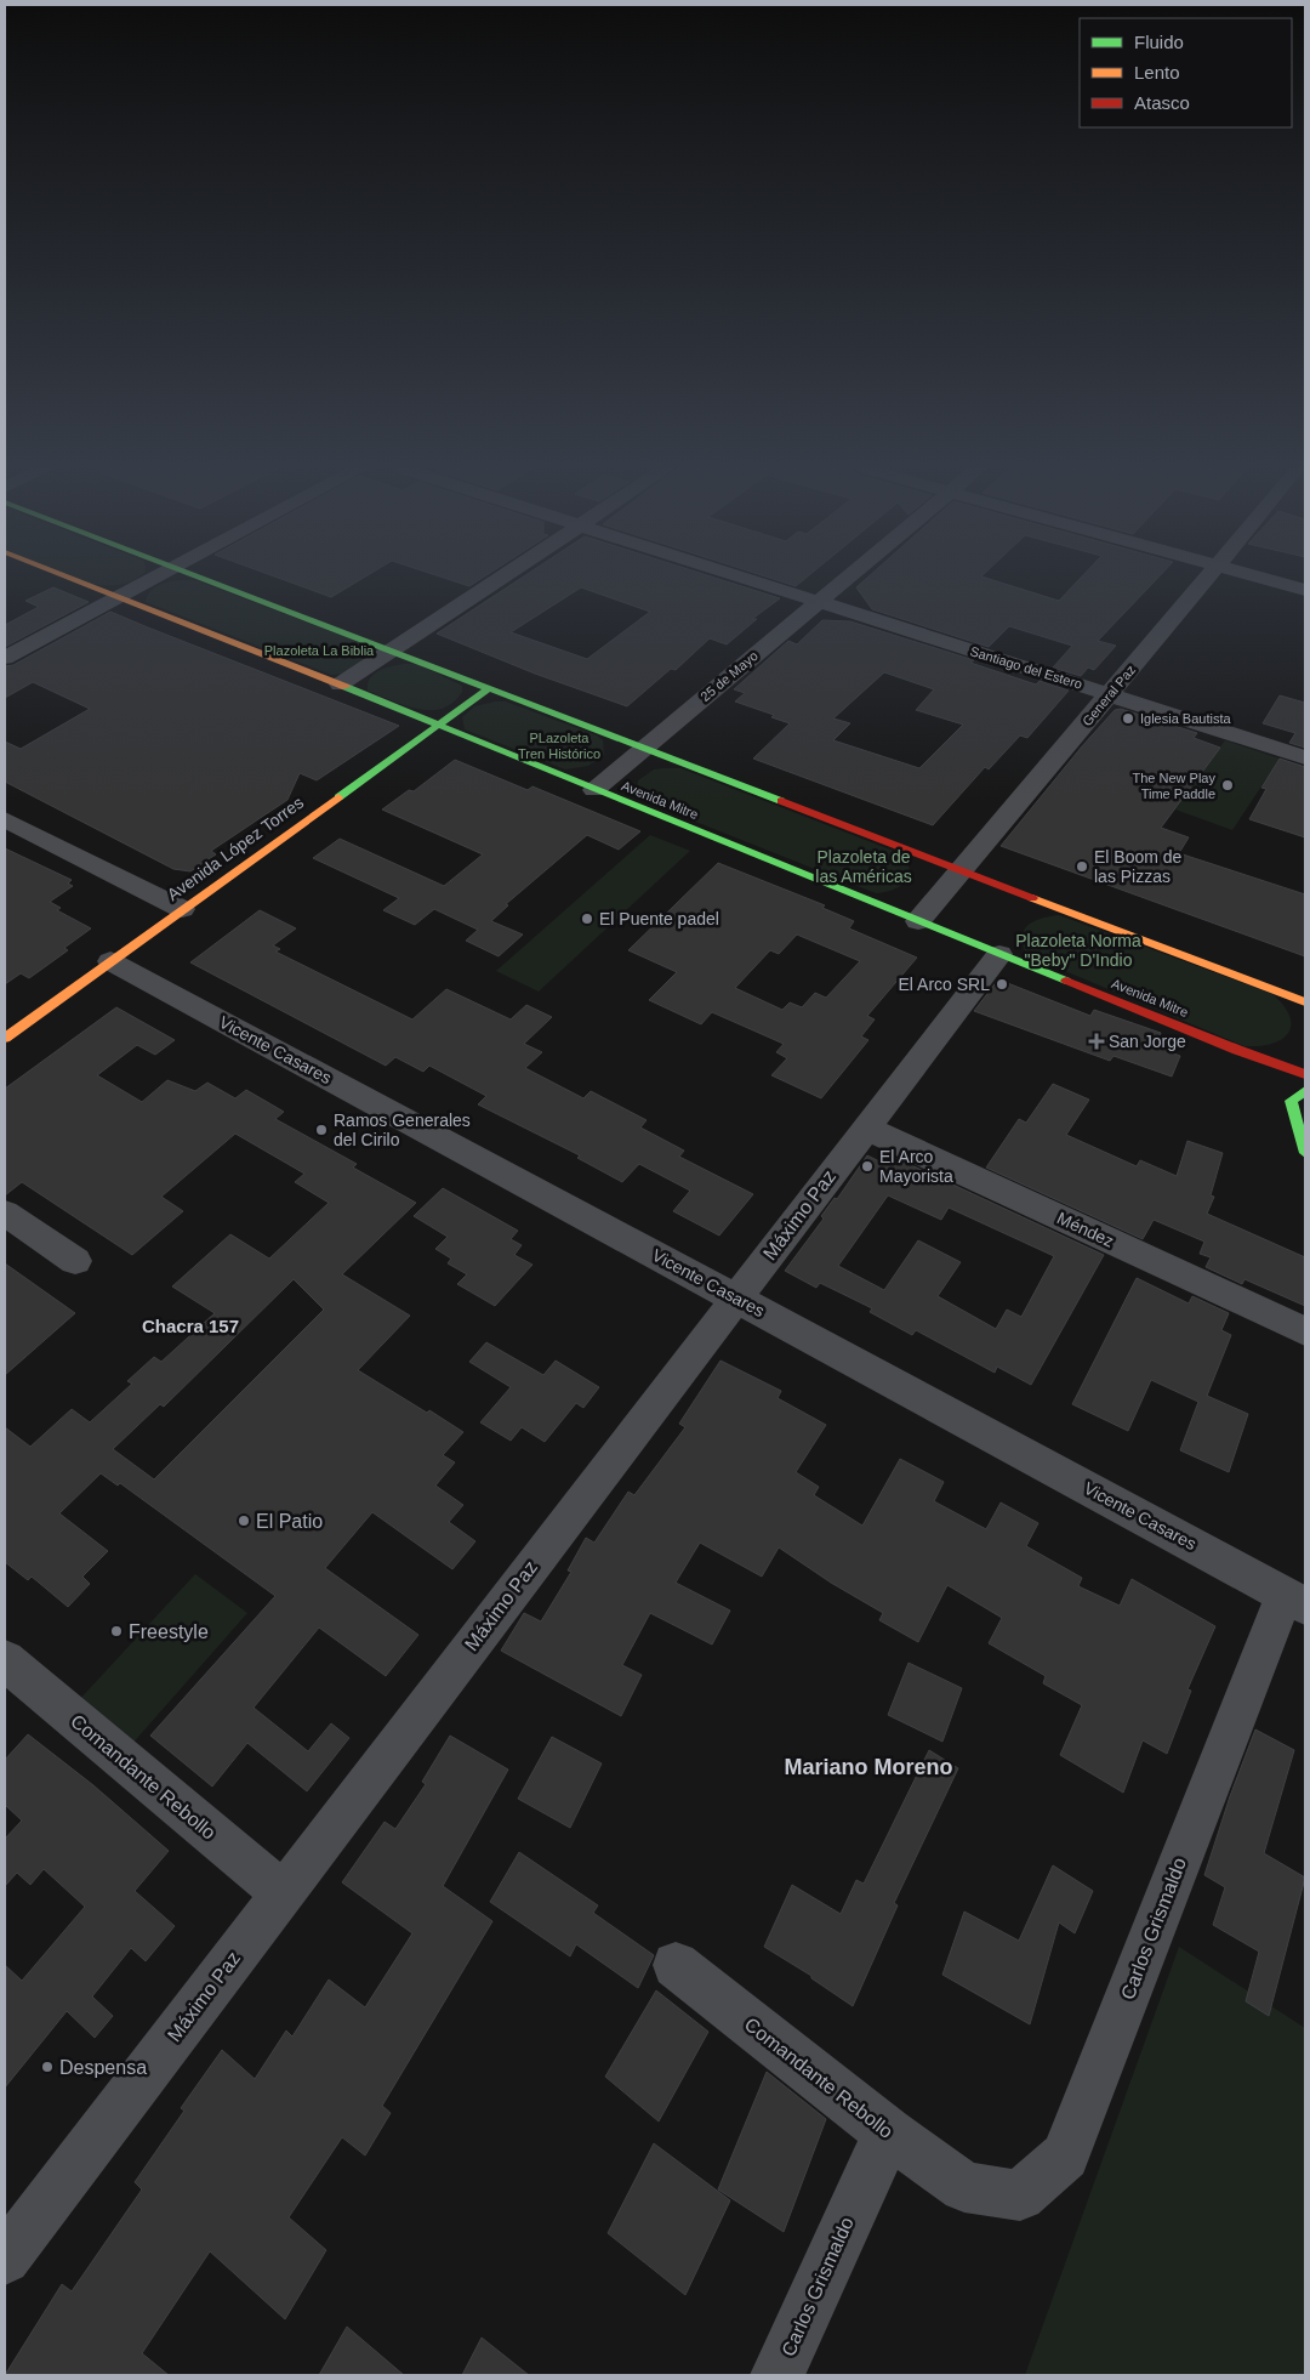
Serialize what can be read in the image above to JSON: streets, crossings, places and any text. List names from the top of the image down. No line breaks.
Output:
{"streets":{"main road":["Avenida Mitre","Avenida López Torres"],"street":["Santiago del Estero","25 de Mayo","General Paz","Vicente Casares","Máximo Paz","Méndez","Comandante Rebollo","Carlos Grismaldo"]},"crossings":[["Santiago del Estero","25 de Mayo"],["Santiago del Estero","General Paz"],["25 de Mayo","Avenida Mitre"],["General Paz","Avenida Mitre"],["Avenida Mitre","Avenida López Torres"],["Avenida Mitre","Máximo Paz"],["Avenida López Torres","Vicente Casares"],["Vicente Casares","Máximo Paz"],["Vicente Casares","Carlos Grismaldo"],["Máximo Paz","Méndez"],["Máximo Paz","Comandante Rebollo"],["Comandante Rebollo","Carlos Grismaldo"]],"districts":["Chacra 157","Mariano Moreno"],"parks":["Plazoleta La Biblia","PLazoleta Tren Histórico","Plazoleta de las Américas","Plazoleta Norma \"Beby\" D'Indio"],"places":{"other":["Iglesia Bautista","The New Play Time Paddle","El Boom de las Pizzas","El Puente padel","El Arco SRL","Ramos Generales del Cirilo","El Arco Mayorista","El Patio","Freestyle","Despensa"],"health":["San Jorge"]},"legend":["Fluido","Lento","Atasco"]}
